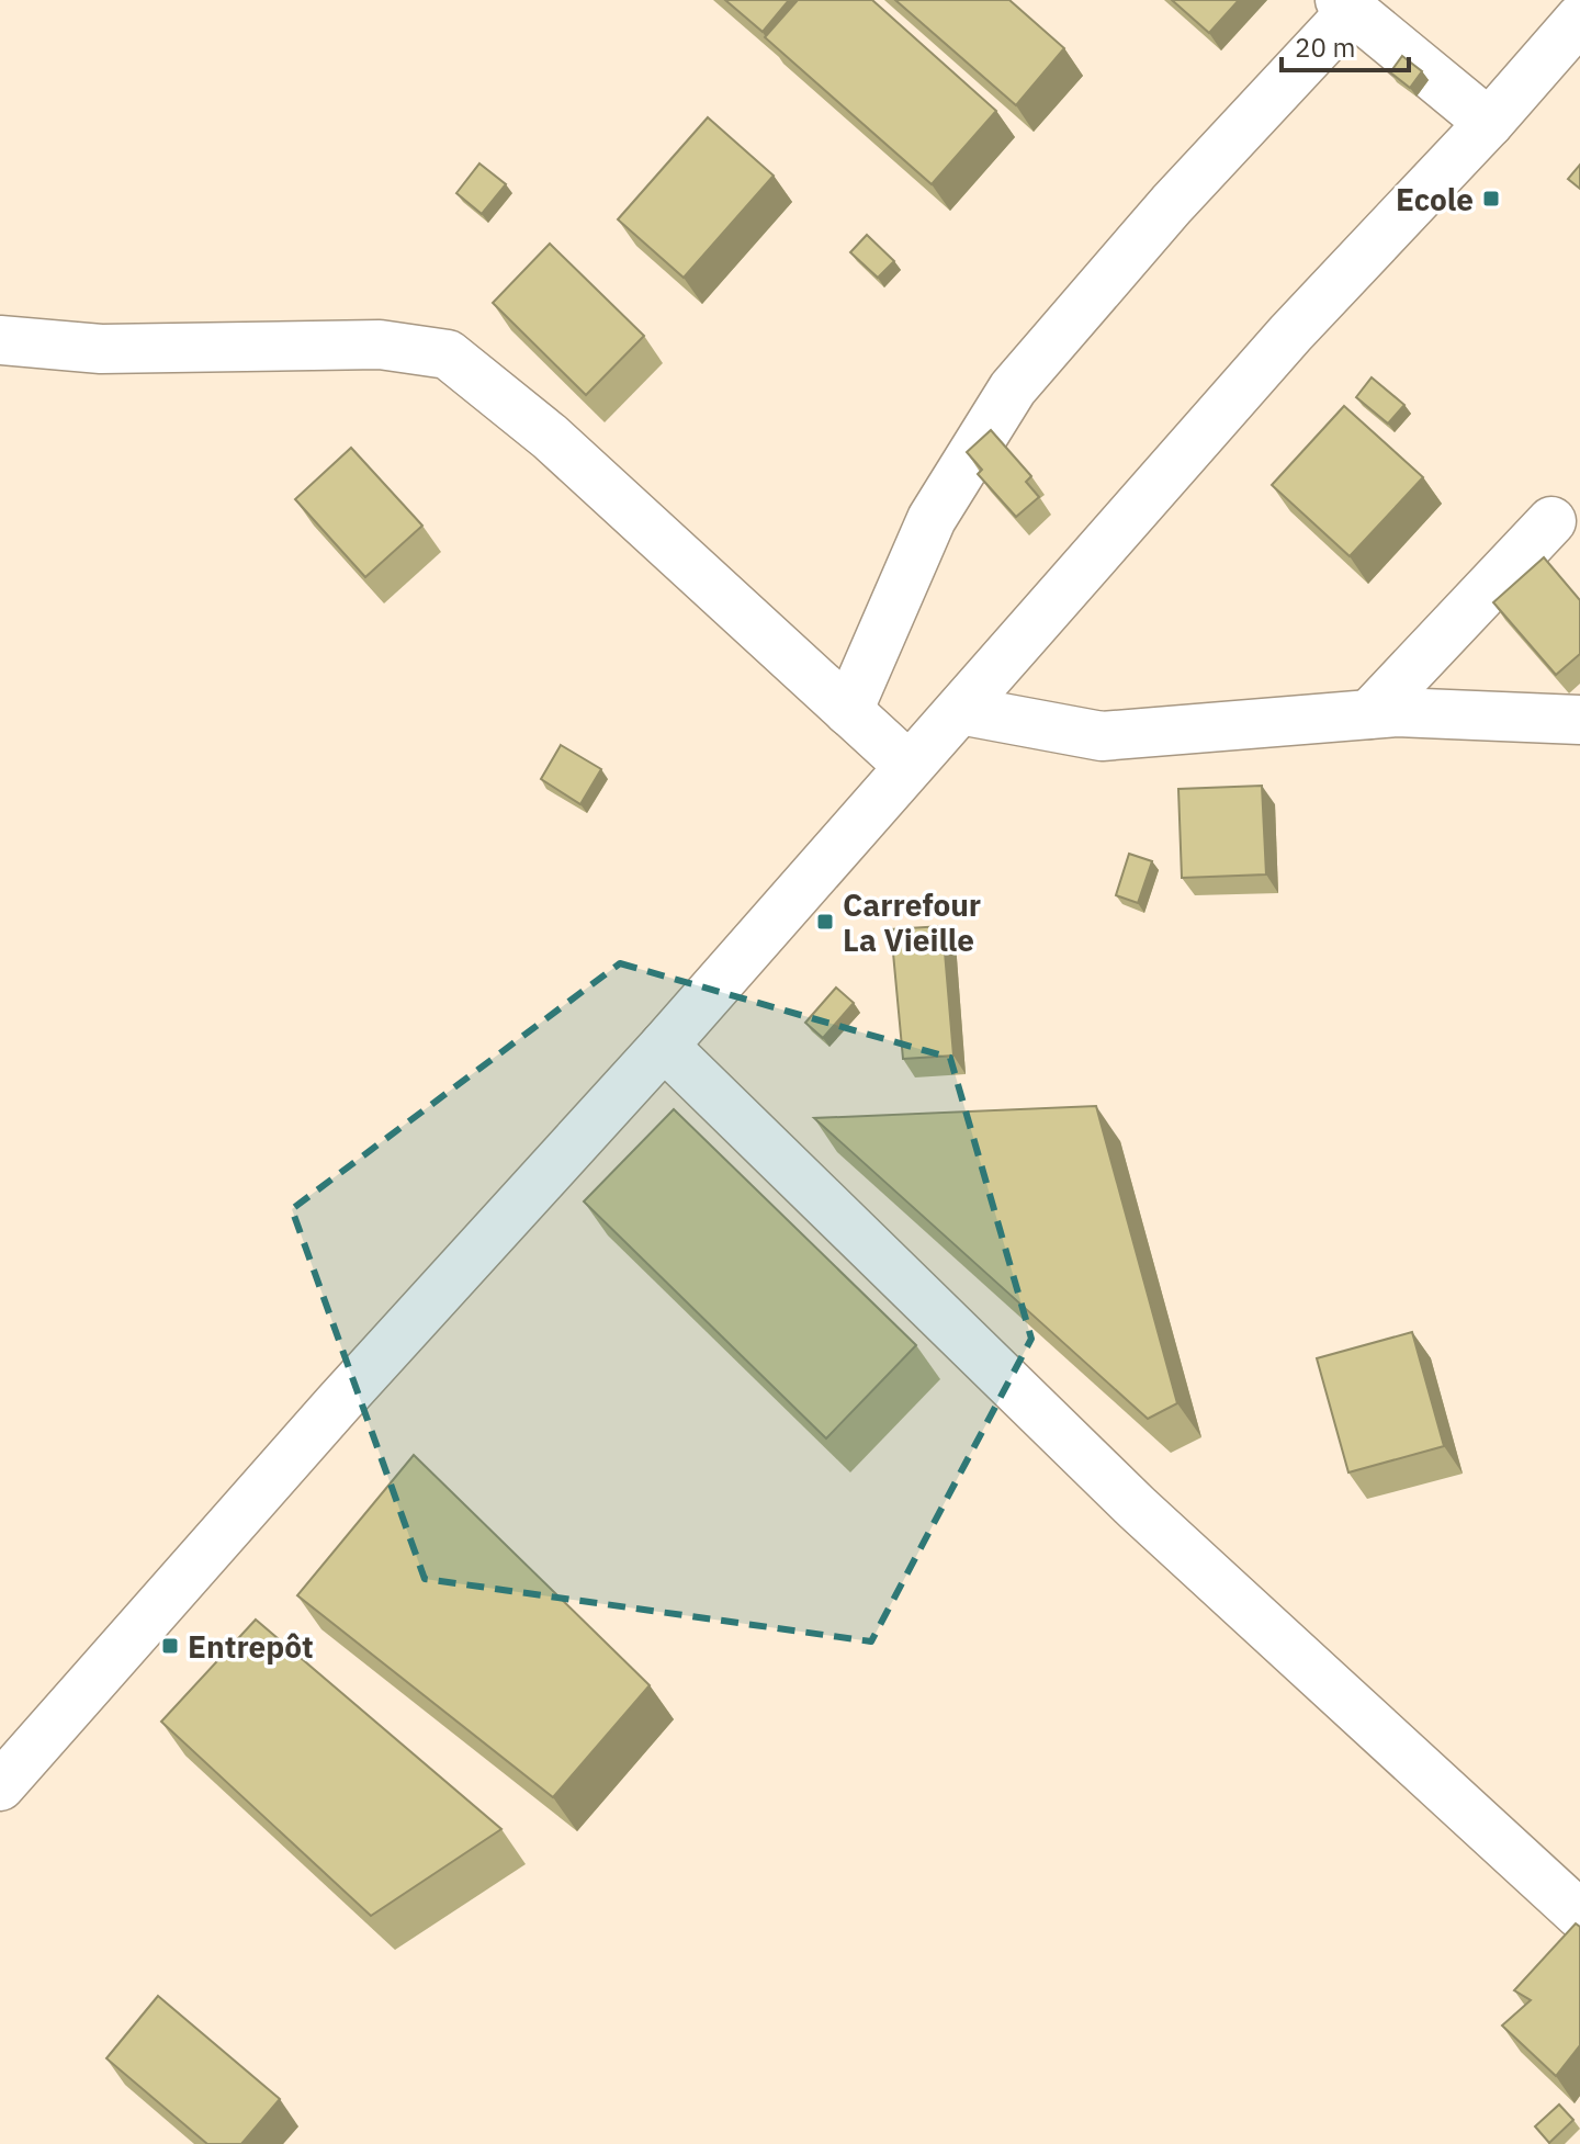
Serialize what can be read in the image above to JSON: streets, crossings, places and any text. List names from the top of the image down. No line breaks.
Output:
{"places":{"transit":["Ecole","Carrefour La Vieille","Entrepôt"]},"scale_bar":"20 m"}
